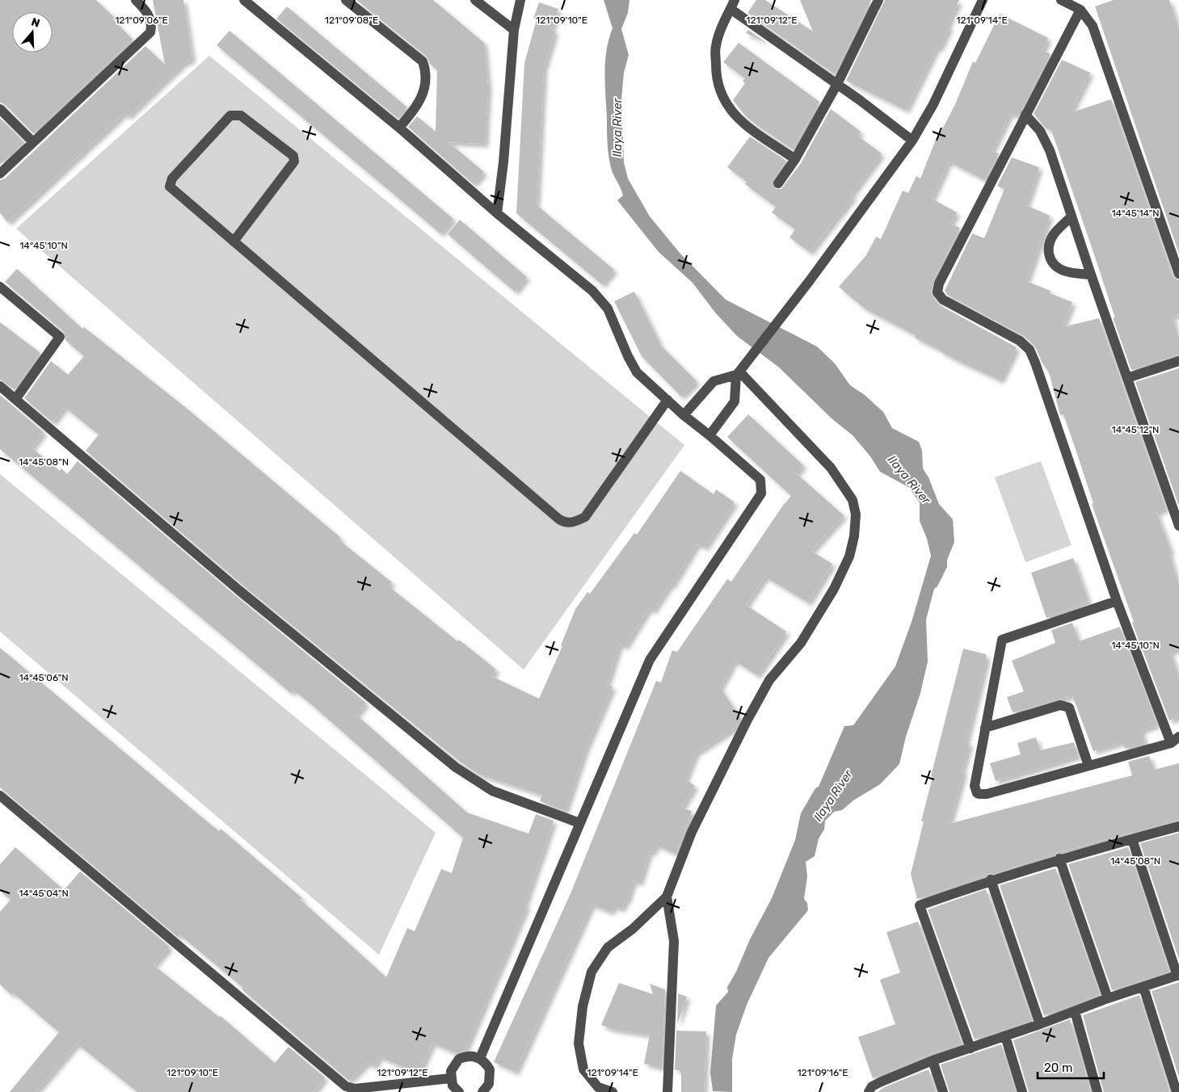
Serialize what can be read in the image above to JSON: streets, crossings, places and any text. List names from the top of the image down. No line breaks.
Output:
{"water":["Ilaya River"],"scale_bar":"20 m","north":"top","coordinates":["121°09'06\"E","121°09'10\"E","121°09'12\"E","121°09'14\"E","121°09'08\"E","14°45'14\"N","14°45'10\"N","14°45'12\"N","14°45'08\"N","14°45'06\"N","14°45'04\"N","121°09'16\"E"]}
